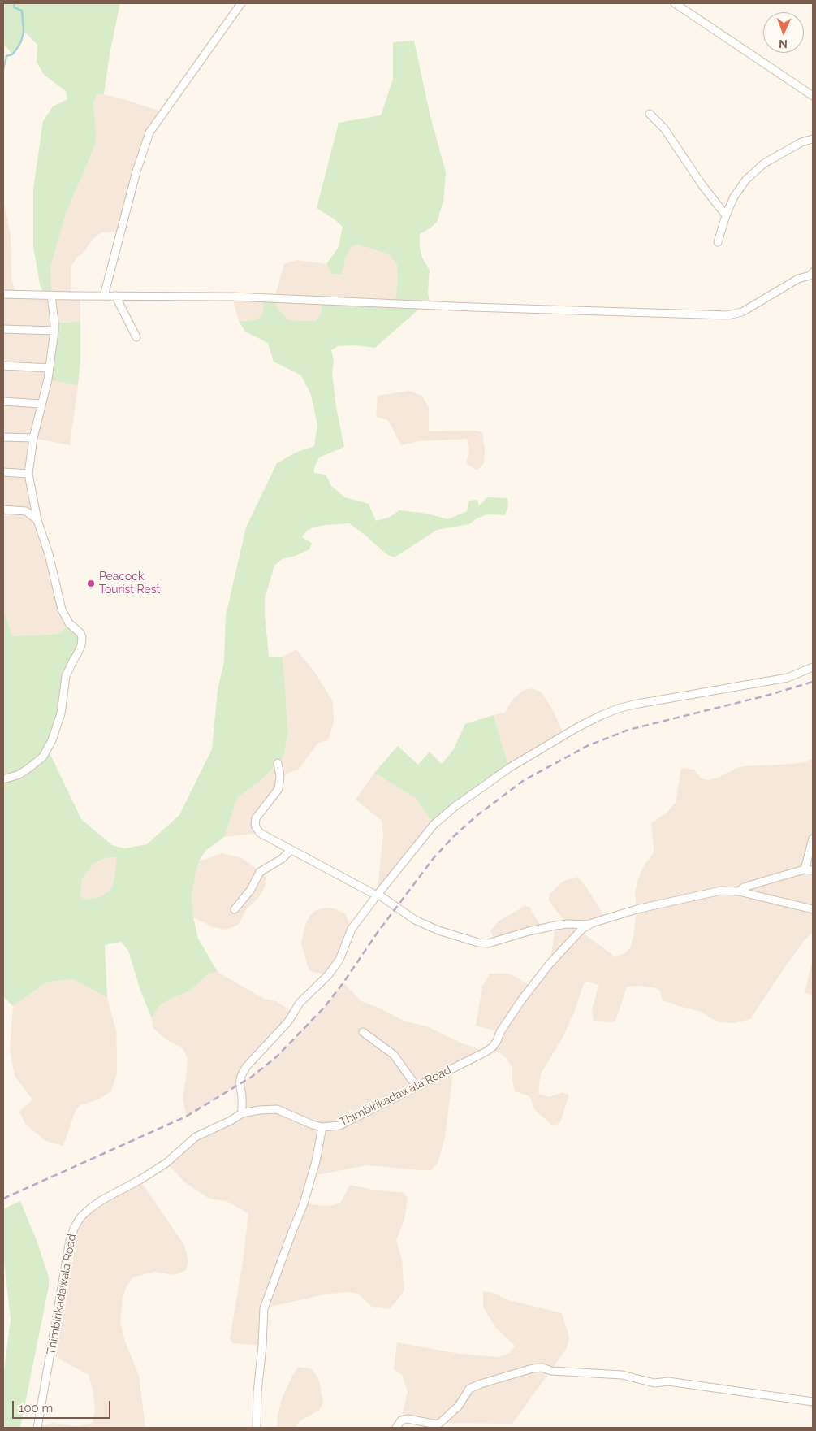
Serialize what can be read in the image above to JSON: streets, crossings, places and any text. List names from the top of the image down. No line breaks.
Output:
{"streets":{"street":["Thimbirikadawala Road"]},"places":["Peacock Tourist Rest"],"scale_bar":"100 m","north":"bottom"}
